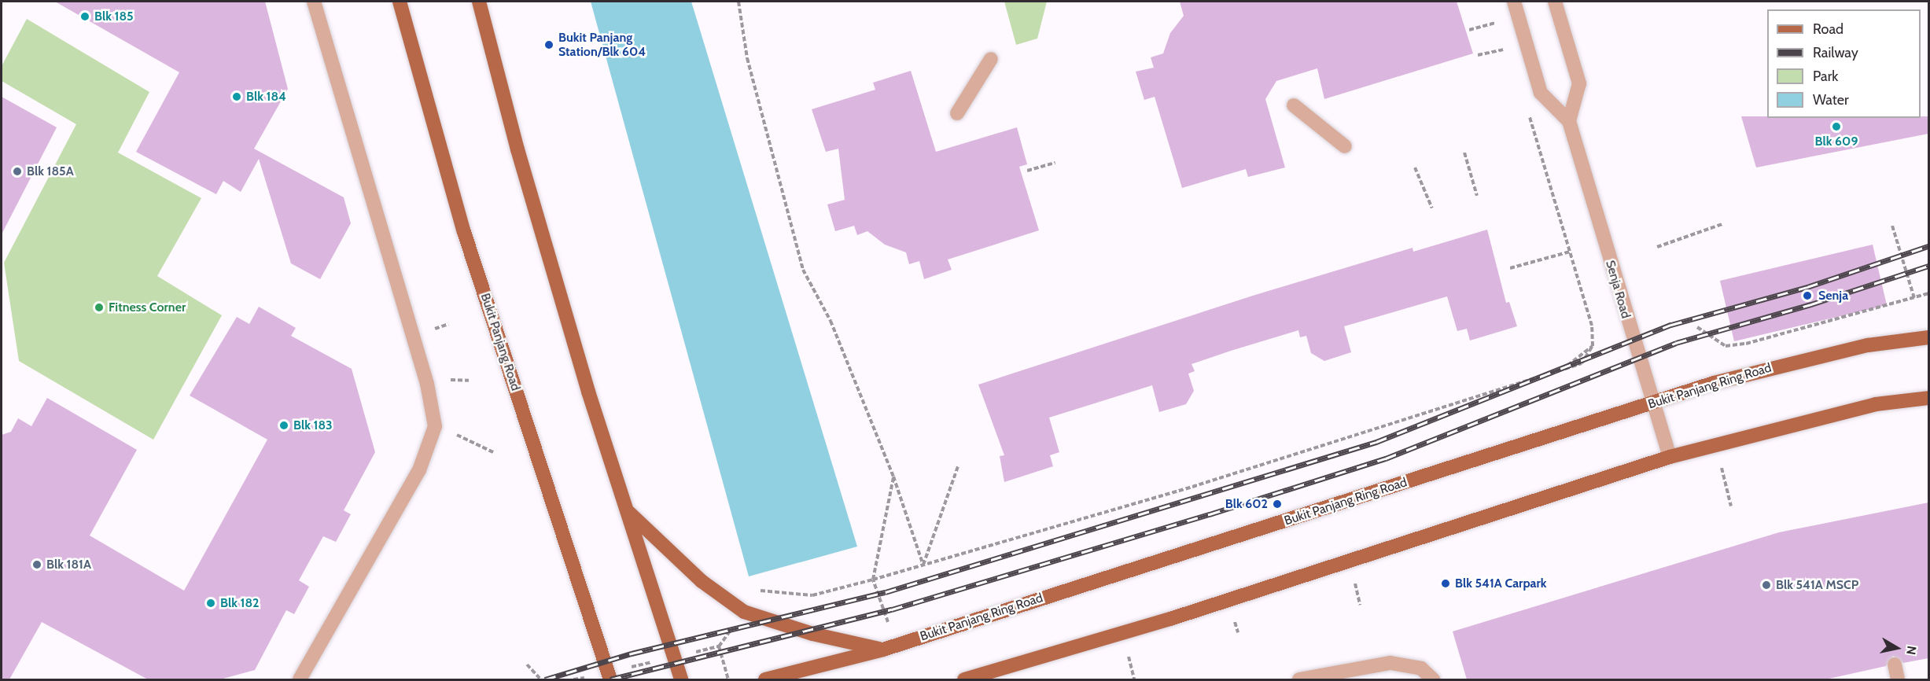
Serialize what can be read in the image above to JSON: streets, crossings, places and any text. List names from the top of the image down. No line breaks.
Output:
{"streets":{"main road":["Bukit Panjang Road","Bukit Panjang Ring Road"],"street":["Senja Road"]},"crossings":[["Senja Road","Bukit Panjang Ring Road"]],"places":["Blk 185","Bukit Panjang Station/Blk 604","Blk 184","Blk 609","Blk 185A","Senja","Fitness Corner","Blk 183","Blk 602","Blk 181A","Blk 541A Carpark","Blk 541A MSCP","Blk 182"],"legend":["Road","Railway","Park","Water"],"north":"right"}
